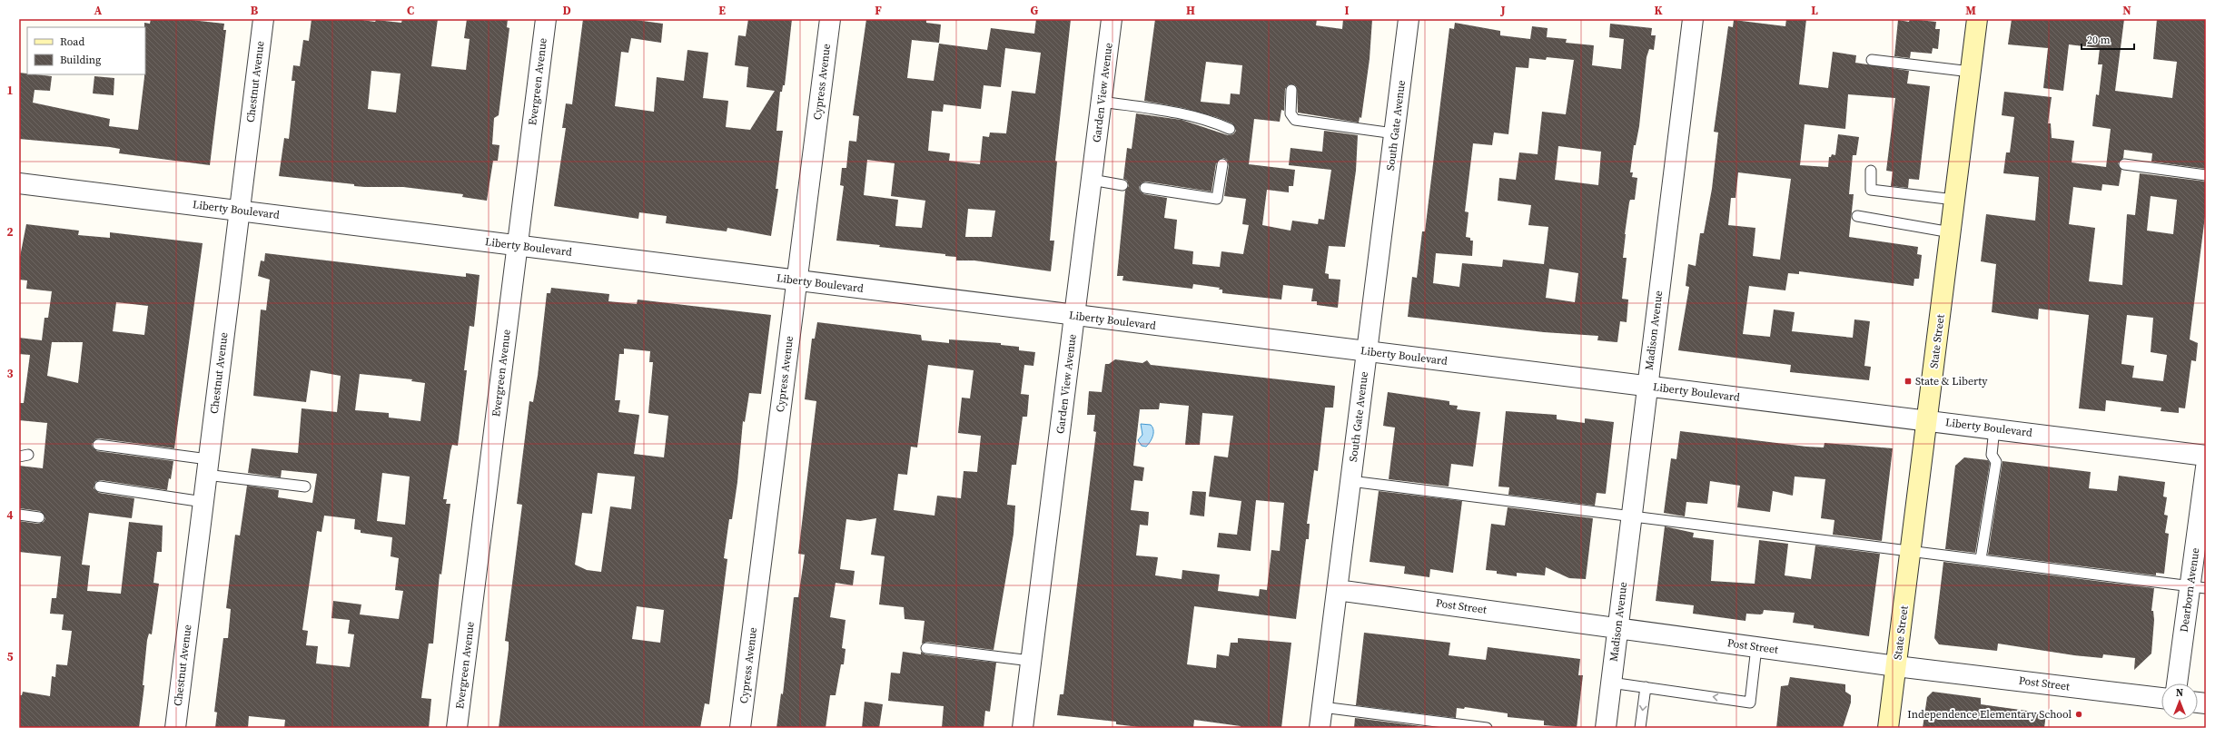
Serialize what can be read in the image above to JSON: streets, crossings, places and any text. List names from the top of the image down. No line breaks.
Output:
{"streets":{"main road":["State Street"],"street":["Chestnut Avenue","Evergreen Avenue","Cypress Avenue","Garden View Avenue","South Gate Avenue","Liberty Boulevard","Madison Avenue","Dearborn Avenue","Post Street"]},"crossings":[["Chestnut Avenue","Liberty Boulevard"],["Evergreen Avenue","Liberty Boulevard"],["Cypress Avenue","Liberty Boulevard"],["Garden View Avenue","Liberty Boulevard"],["South Gate Avenue","Liberty Boulevard"],["South Gate Avenue","Post Street"],["Liberty Boulevard","Madison Avenue"],["Liberty Boulevard","State Street"],["Madison Avenue","Post Street"],["State Street","Post Street"]],"places":{"transit":["State & Liberty"],"other":["Independence Elementary School"]},"legend":["Road","Building"],"scale_bar":"20 m","north":"top","grid":{"columns":["A","B","C","D","E","F","G","H","I","J","K","L","M","N"],"rows":["1","2","3","4","5"]}}
